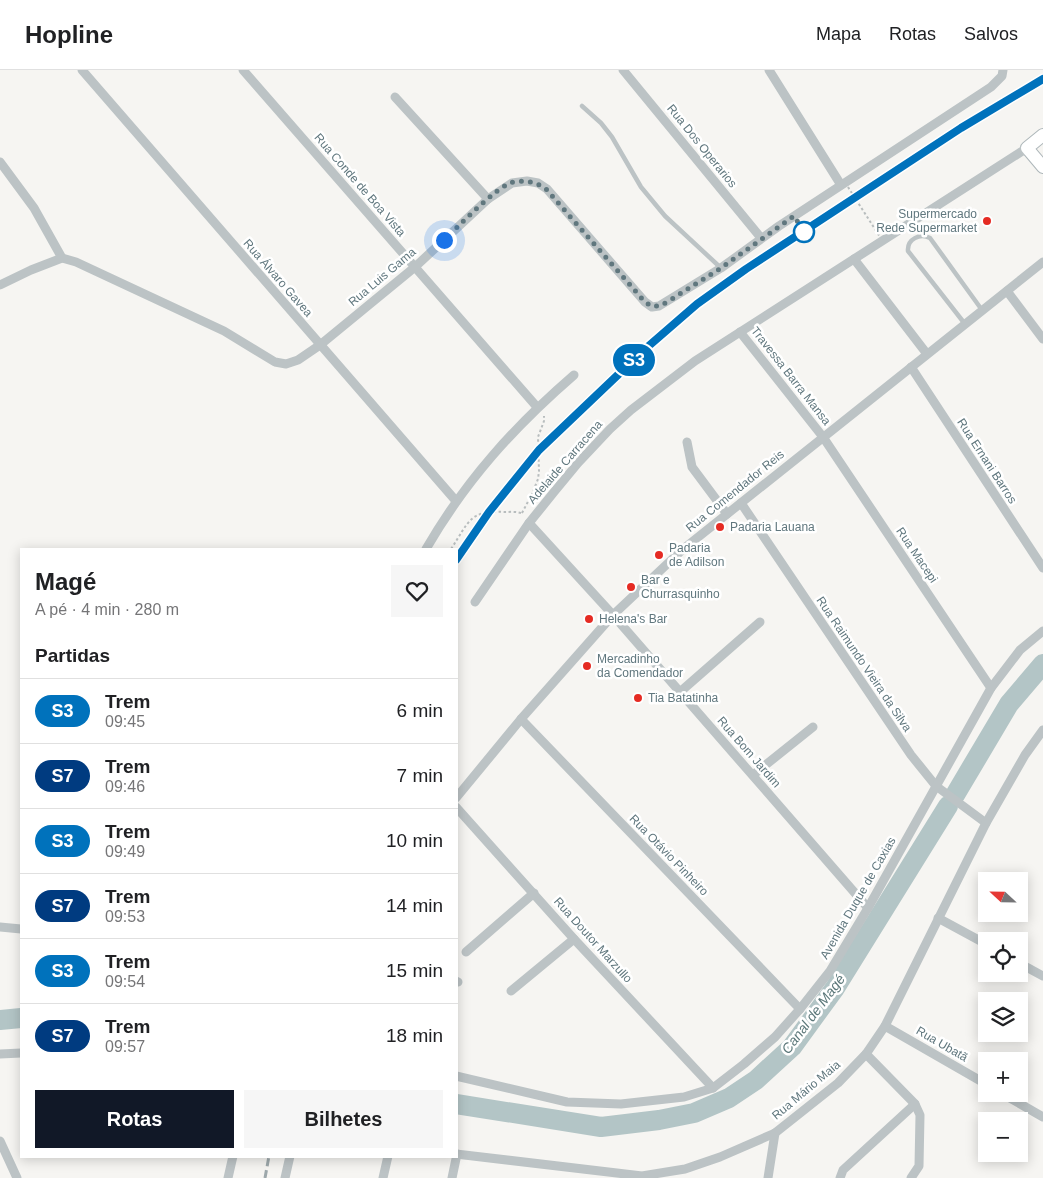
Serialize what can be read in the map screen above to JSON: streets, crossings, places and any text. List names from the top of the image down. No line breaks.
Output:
{"streets":{"street":["Rua Dos Operarios","Rua Conde de Boa Vista","Rua Luis Gama","Rua Álvaro Gavea","Travessa Barra Mansa","Rua Ernani Barros","Adelaide Carracena","Rua Comendador Reis","Rua Macepi","Rua Raimundo Vieira da Silva","Rua Bom Jardim","Rua Otávio Pinheiro","Avenida Duque de Caxias","Rua Doutor Marzullo","Rua Ubatã","Rua Mário Maia"]},"crossings":[["Rua Dos Operarios","Rua Luis Gama"],["Rua Conde de Boa Vista","Rua Luis Gama"],["Rua Luis Gama","Rua Álvaro Gavea"],["Travessa Barra Mansa","Adelaide Carracena"],["Travessa Barra Mansa","Rua Comendador Reis"],["Travessa Barra Mansa","Rua Macepi"],["Rua Ernani Barros","Rua Comendador Reis"],["Adelaide Carracena","Rua Bom Jardim"],["Rua Comendador Reis","Rua Macepi"],["Rua Comendador Reis","Rua Raimundo Vieira da Silva"],["Rua Comendador Reis","Rua Bom Jardim"],["Rua Comendador Reis","Rua Otávio Pinheiro"],["Rua Macepi","Avenida Duque de Caxias"],["Rua Raimundo Vieira da Silva","Avenida Duque de Caxias"],["Rua Raimundo Vieira da Silva","Rua Mário Maia"],["Rua Bom Jardim","Avenida Duque de Caxias"],["Rua Otávio Pinheiro","Avenida Duque de Caxias"],["Avenida Duque de Caxias","Rua Doutor Marzullo"],["Rua Ubatã","Rua Mário Maia"]],"water":["Canal de Magé"],"places":["Supermercado Rede Supermarket","Padaria Lauana","Padaria de Adilson","Bar e Churrasquinho","Helena's Bar","Mercadinho da Comendador","Tia Batatinha"],"north":"left","page":{"header":"Hopline","nav":["Mapa","Rotas","Salvos"],"on_map":"S3","heading":[["Magé","A pé · 4 min · 280 m"],"Partidas"],"list":[{"mark":"S3","name":"Trem","note":"09:45","value":"6 min"},{"mark":"S7","name":"Trem","note":"09:46","value":"7 min"},{"mark":"S3","name":"Trem","note":"09:49","value":"10 min"},{"mark":"S7","name":"Trem","note":"09:53","value":"14 min"},{"mark":"S3","name":"Trem","note":"09:54","value":"15 min"},{"mark":"S7","name":"Trem","note":"09:57","value":"18 min"}],"map_buttons":["+","−"],"buttons":["Rotas","Bilhetes"]}}
